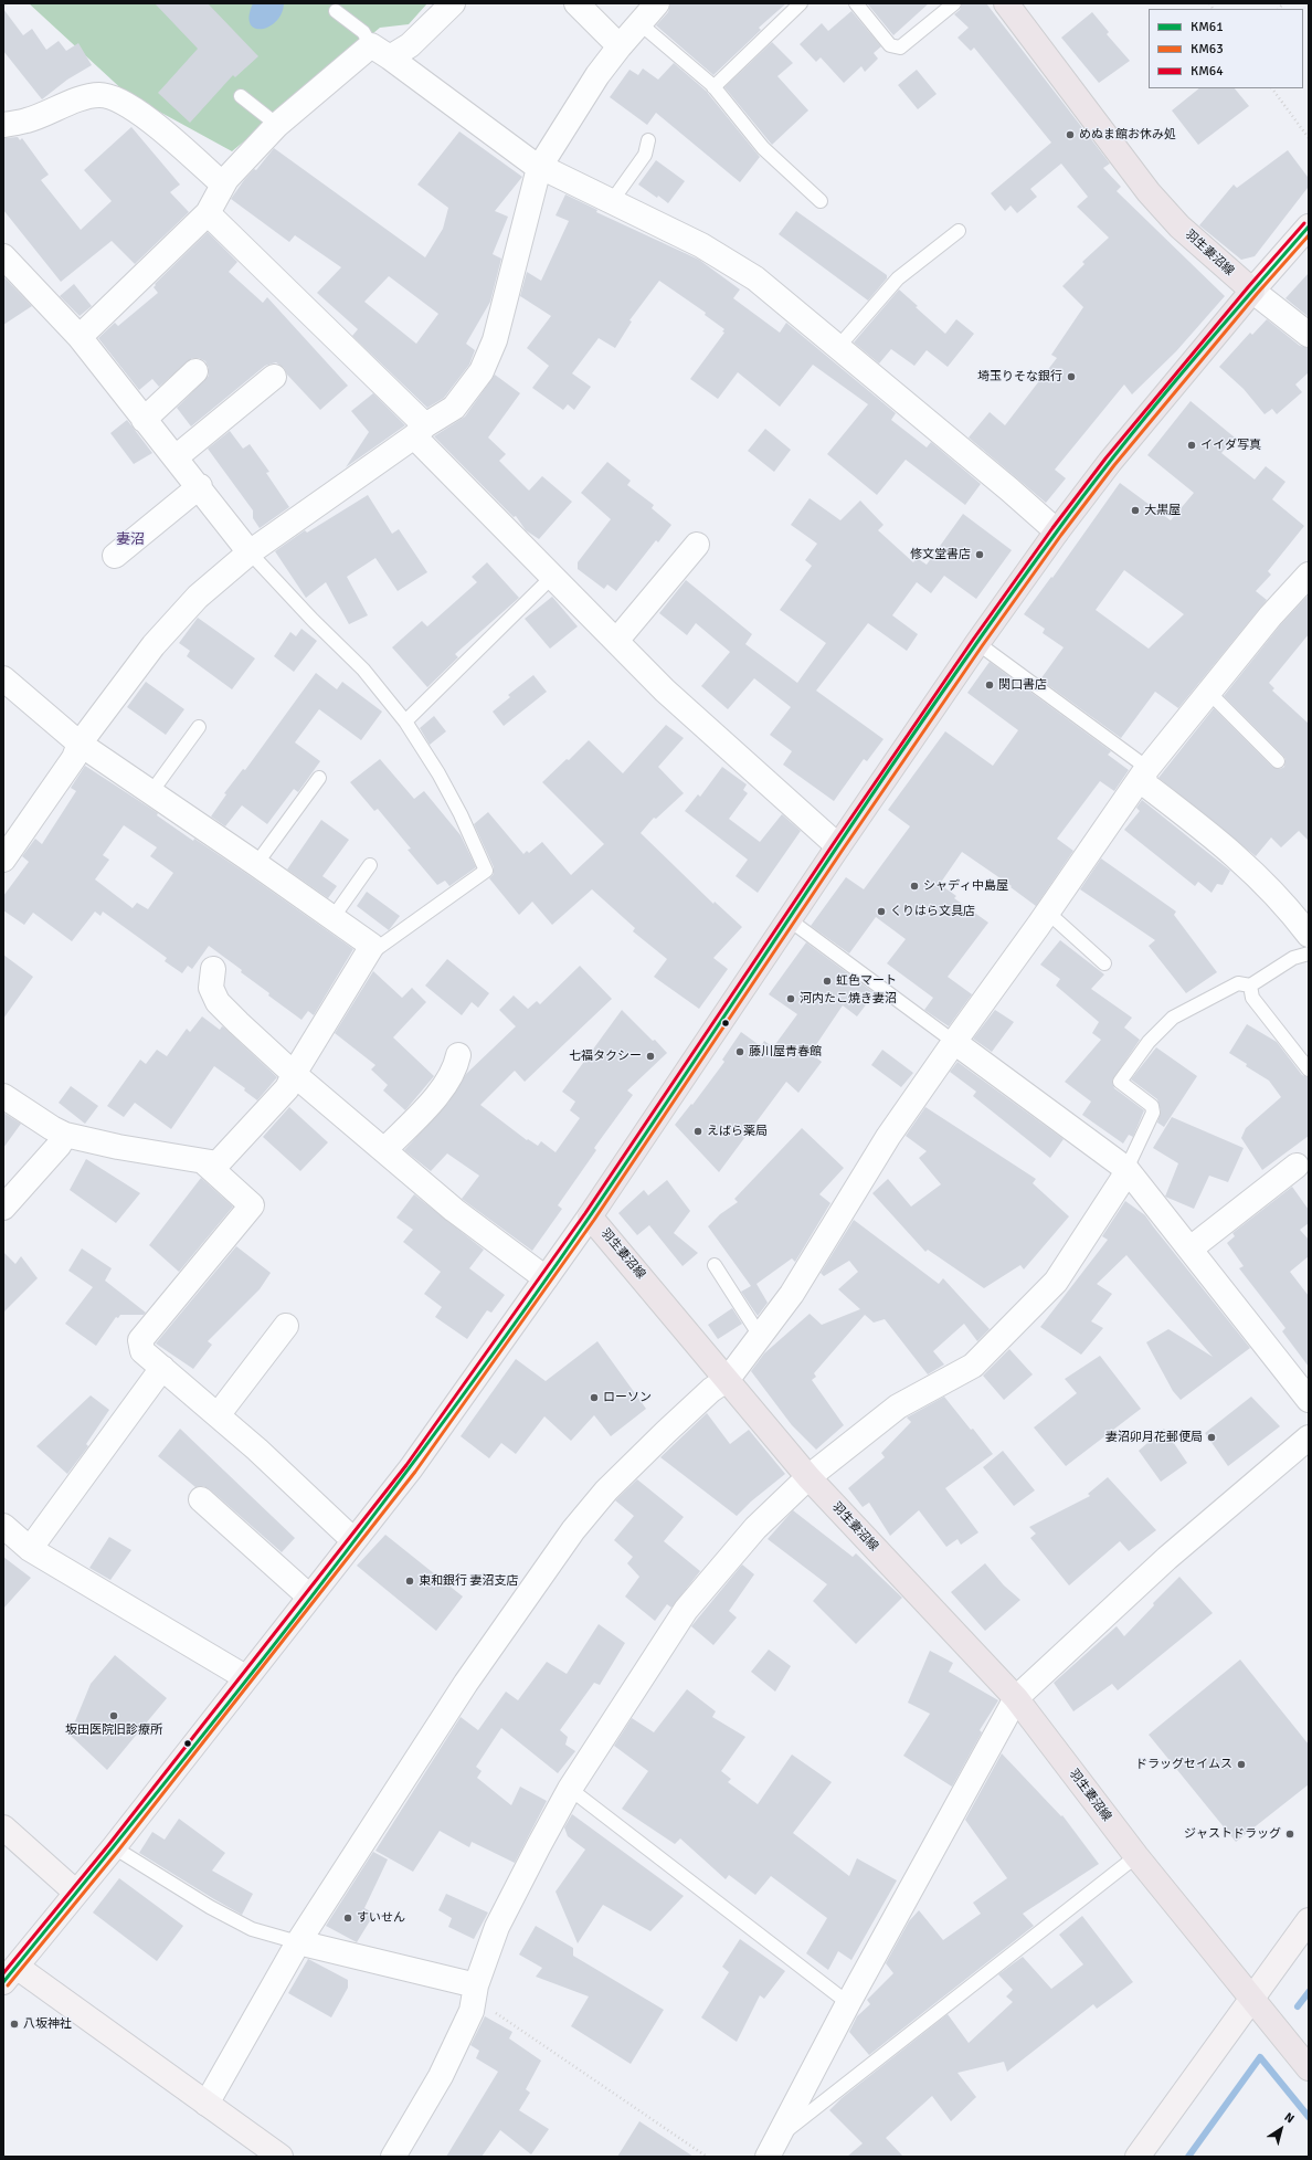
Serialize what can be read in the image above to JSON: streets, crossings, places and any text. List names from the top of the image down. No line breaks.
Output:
{"streets":{"main road":["羽生妻沼線"]},"districts":["妻沼"],"places":["めぬま館お休み処","埼玉りそな銀行","イイダ写真","大黒屋","修文堂書店","関口書店","シャディ中島屋","くりはら文具店","虹色マート","河内たこ焼き妻沼","藤川屋青春館","七福タクシー","えばら薬局","ローソン","妻沼卯月花郵便局","東和銀行 妻沼支店","坂田医院旧診療所","ドラッグセイムス","ジャストドラッグ","すいせん","八坂神社"],"lines":["transit line KM64","transit line KM61","transit line KM63"],"legend":["KM61","KM63","KM64"],"north":"top right"}
